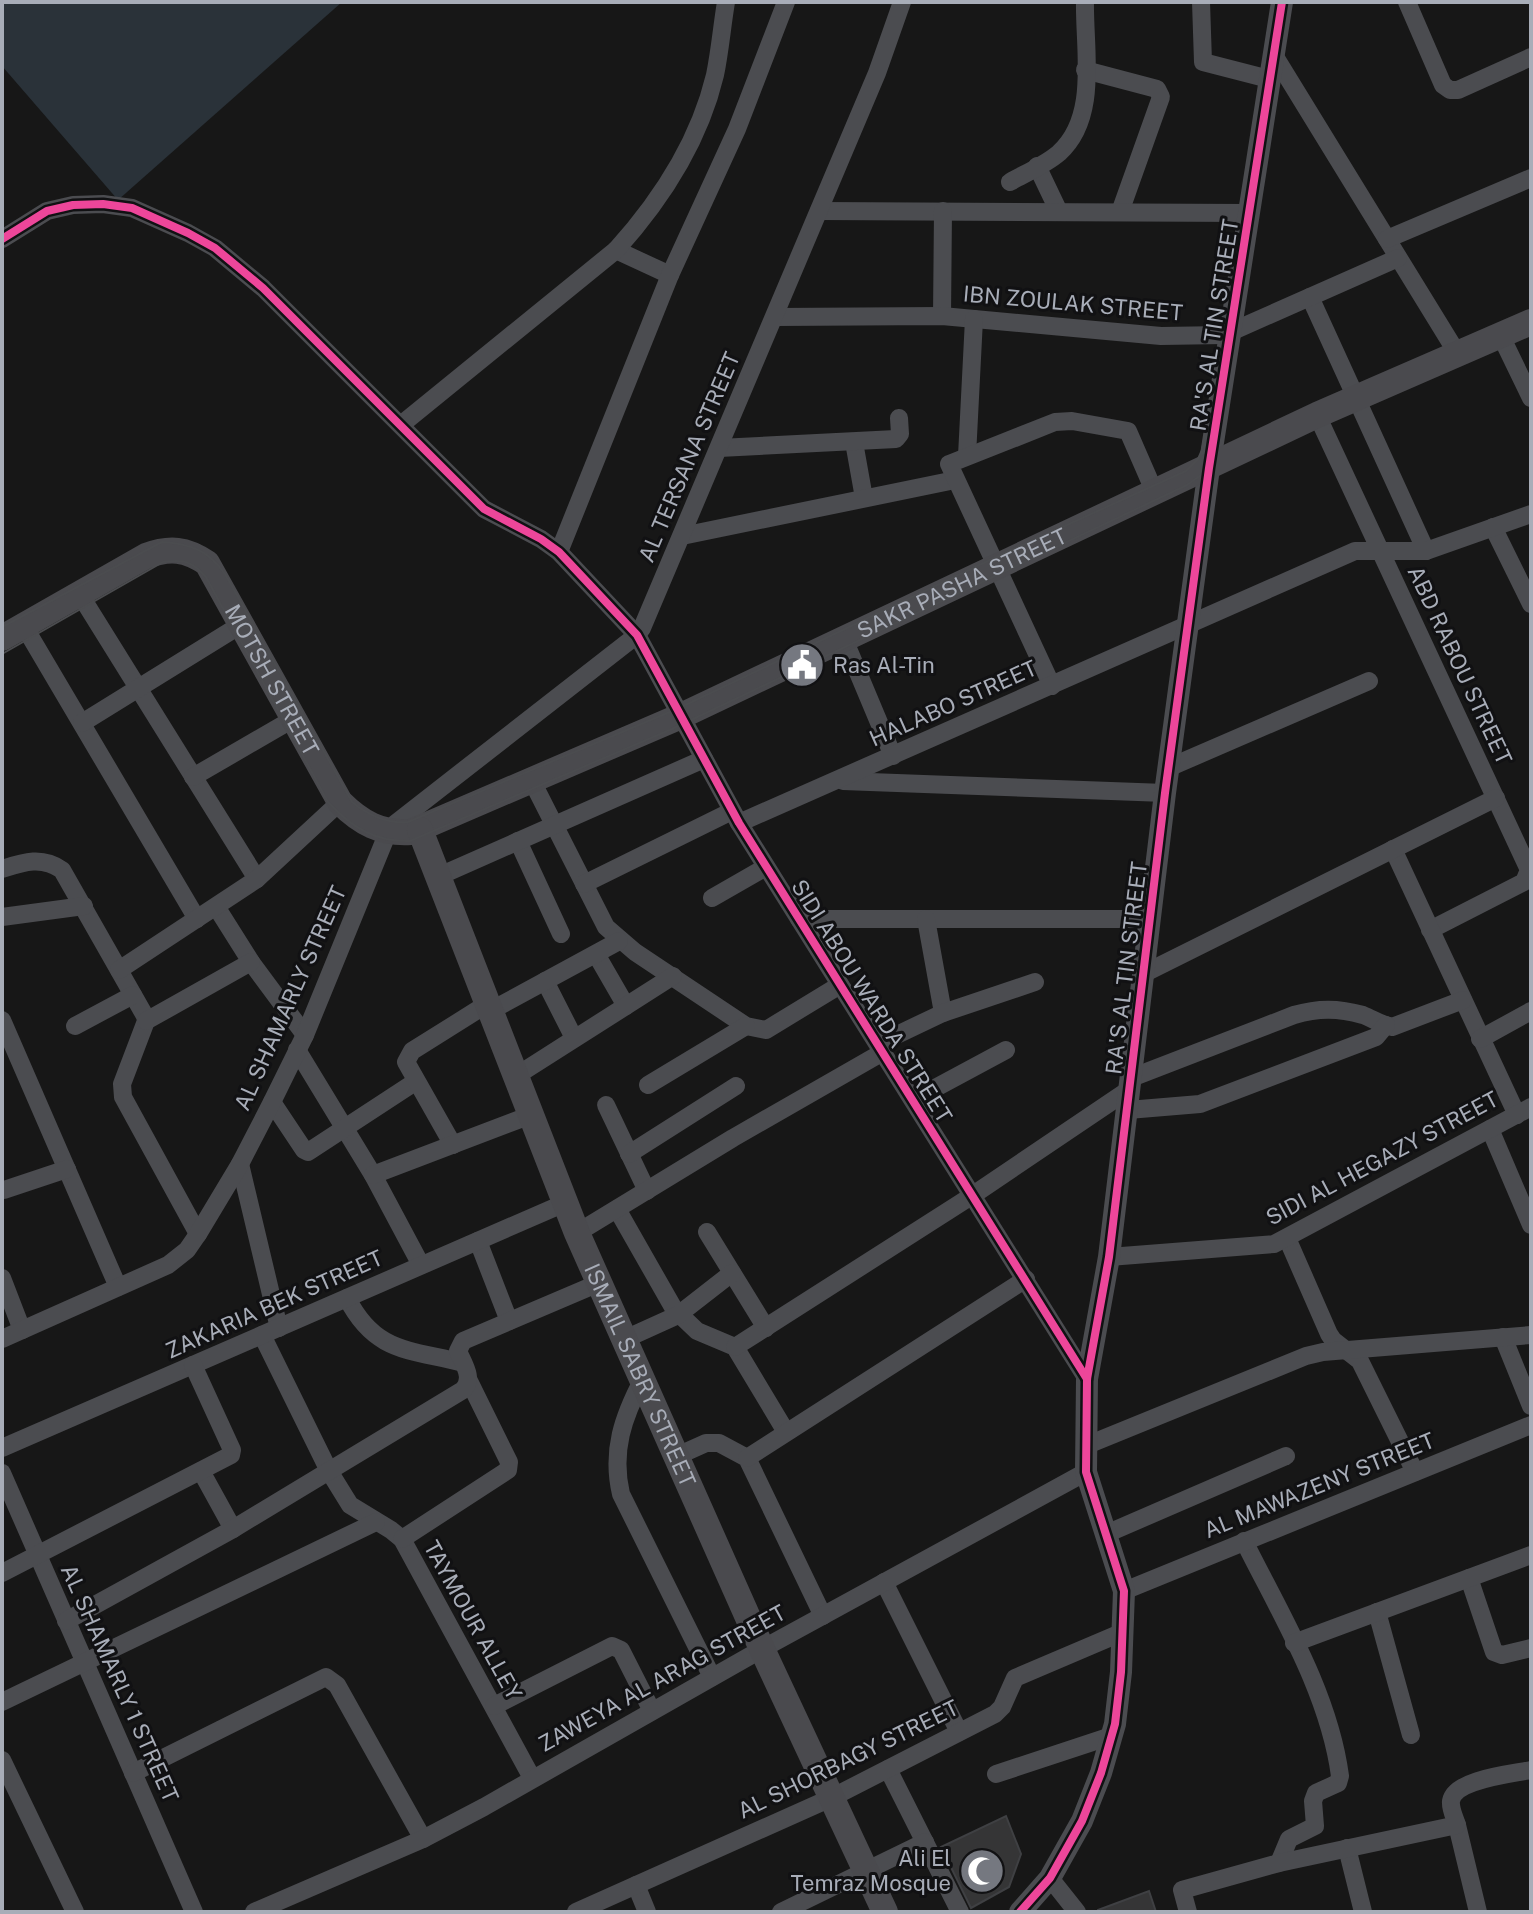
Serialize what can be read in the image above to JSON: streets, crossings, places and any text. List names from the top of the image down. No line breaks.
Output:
{"streets":{"main road":["SAKR PASHA STREET","MOTSH STREET","ISMAIL SABRY STREET"],"street":["IBN ZOULAK STREET","RA'S AL TIN STREET","AL TERSANA STREET","ABD RABOU STREET","HALABO STREET","AL SHAMARLY STREET","SIDI ABOU WARDA STREET","SIDI AL HEGAZY STREET","ZAKARIA BEK STREET","AL MAWAZENY STREET","TAYMOUR ALLEY","ZAWEYA AL ARAG STREET","AL SHAMARLY 1 STREET","AL SHORBAGY STREET"]},"crossings":[["IBN ZOULAK STREET","RA'S AL TIN STREET"],["IBN ZOULAK STREET","AL TERSANA STREET"],["RA'S AL TIN STREET","SAKR PASHA STREET"],["RA'S AL TIN STREET","HALABO STREET"],["RA'S AL TIN STREET","SIDI ABOU WARDA STREET"],["RA'S AL TIN STREET","SIDI AL HEGAZY STREET"],["RA'S AL TIN STREET","AL MAWAZENY STREET"],["RA'S AL TIN STREET","ZAWEYA AL ARAG STREET"],["RA'S AL TIN STREET","AL SHORBAGY STREET"],["AL TERSANA STREET","SAKR PASHA STREET"],["AL TERSANA STREET","MOTSH STREET"],["AL TERSANA STREET","AL SHAMARLY STREET"],["AL TERSANA STREET","SIDI ABOU WARDA STREET"],["SAKR PASHA STREET","ABD RABOU STREET"],["SAKR PASHA STREET","MOTSH STREET"],["SAKR PASHA STREET","AL SHAMARLY STREET"],["SAKR PASHA STREET","SIDI ABOU WARDA STREET"],["SAKR PASHA STREET","ISMAIL SABRY STREET"],["ABD RABOU STREET","HALABO STREET"],["MOTSH STREET","AL SHAMARLY STREET"],["HALABO STREET","SIDI ABOU WARDA STREET"],["AL SHAMARLY STREET","TAYMOUR ALLEY"],["ZAKARIA BEK STREET","ISMAIL SABRY STREET"],["ZAKARIA BEK STREET","TAYMOUR ALLEY"],["ISMAIL SABRY STREET","ZAWEYA AL ARAG STREET"],["ISMAIL SABRY STREET","AL SHORBAGY STREET"],["TAYMOUR ALLEY","ZAWEYA AL ARAG STREET"]],"places":{"public building":["Ras Al-Tin"],"mosque":["Ali El Temraz Mosque"]}}
